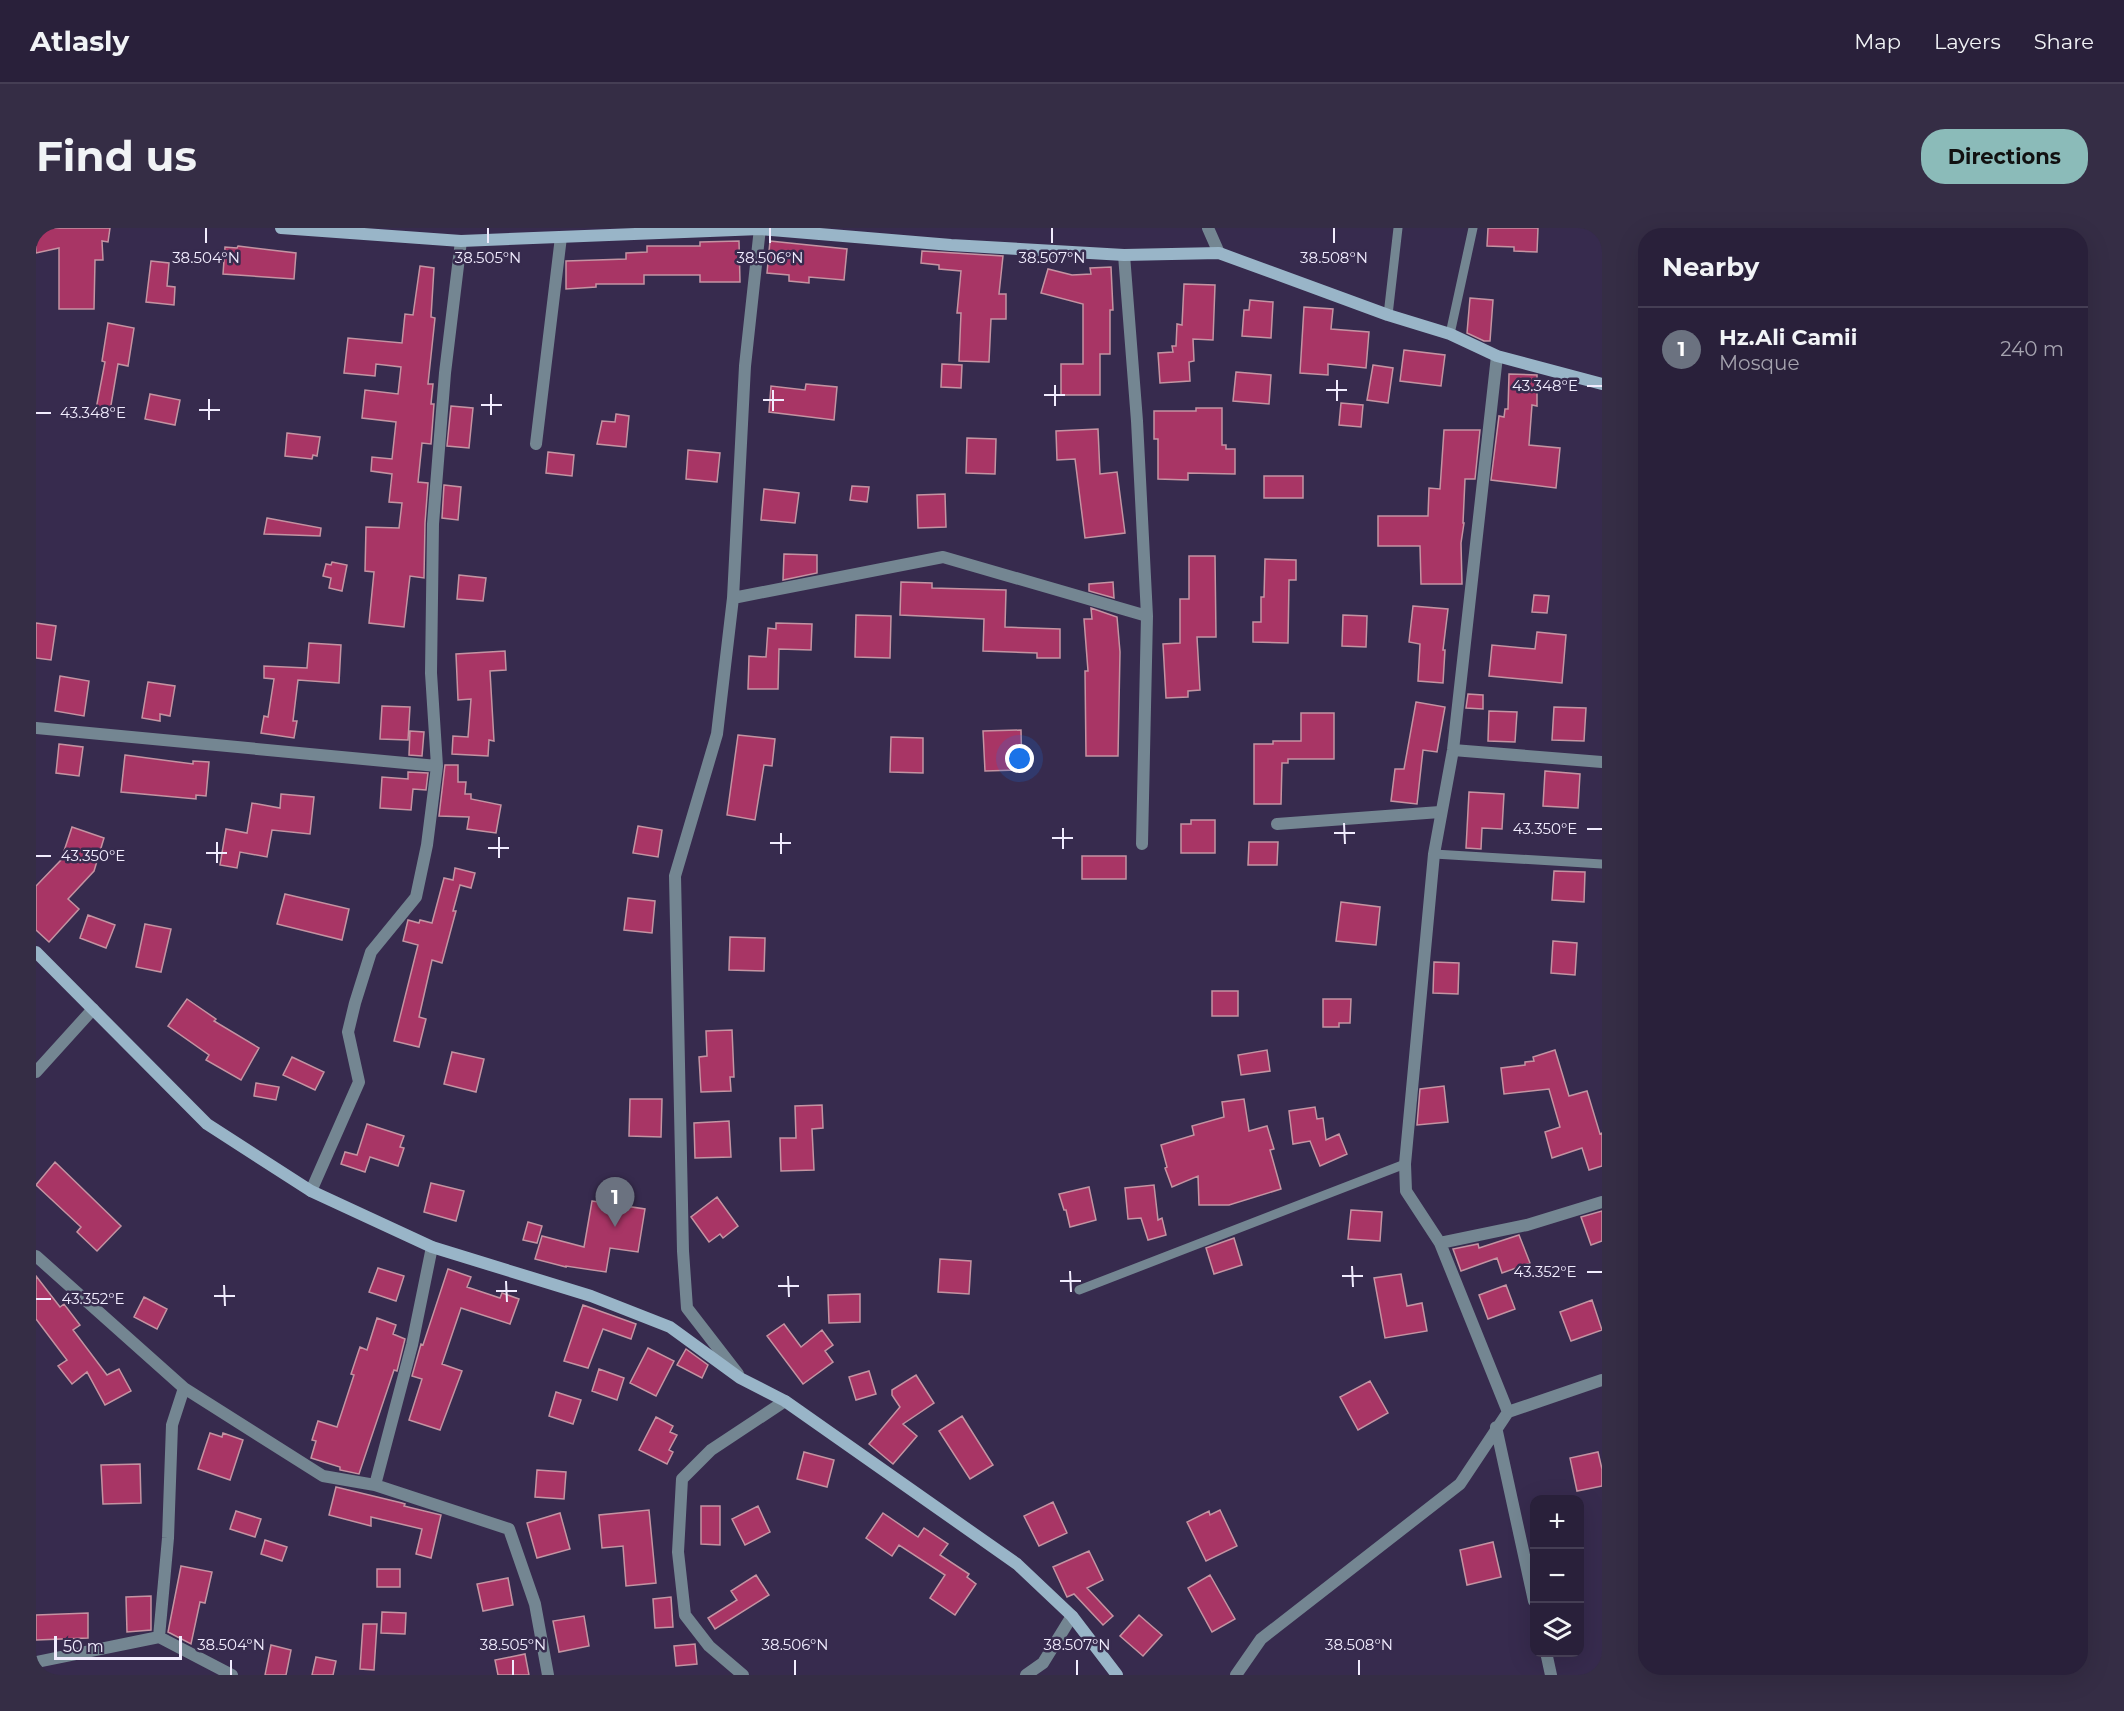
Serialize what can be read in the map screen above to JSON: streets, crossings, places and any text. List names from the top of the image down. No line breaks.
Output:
{"scale_bar":"50 m","page":{"header":"Atlasly","nav":["Map","Layers","Share"],"buttons":"Directions","title":"Find us","heading":"Nearby","list":[{"mark":"1","name":"Hz.Ali Camii","note":"Mosque","value":"240 m"}],"pins":"1","map_buttons":["+","−"],"scale":"50 m"},"coordinates":["38.504°N","38.505°N","38.506°N","38.507°N","38.508°N","43.348°E","43.350°E","43.352°E"]}
